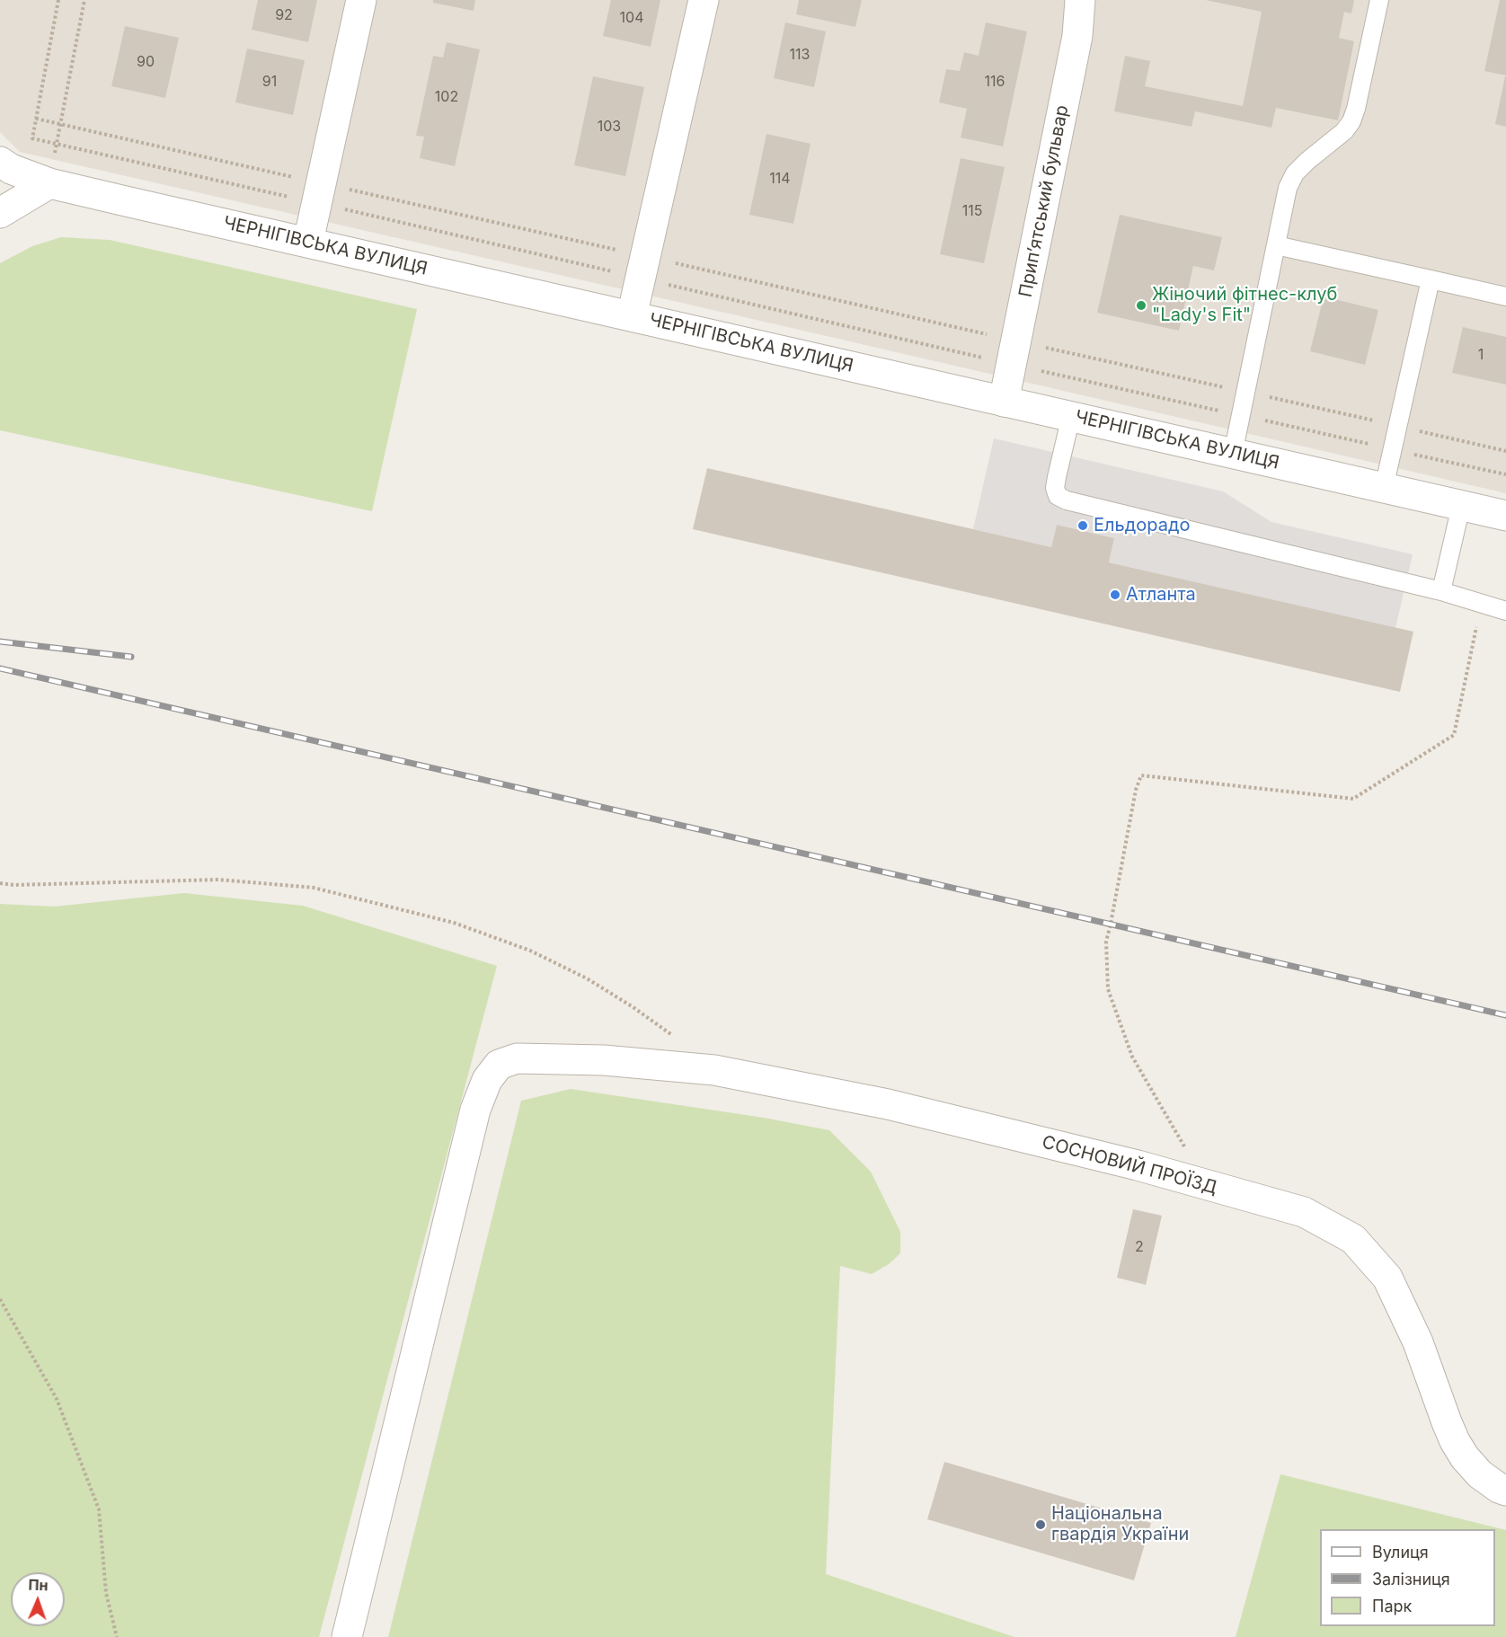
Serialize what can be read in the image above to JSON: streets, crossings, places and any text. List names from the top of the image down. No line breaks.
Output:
{"streets":{"street":["Припʼятський бульвар","ЧЕРНІГІВСЬКА ВУЛИЦЯ","СОСНОВИЙ ПРОЇЗД"]},"crossings":[["Припʼятський бульвар","ЧЕРНІГІВСЬКА ВУЛИЦЯ"]],"places":["Жіночий фітнес-клуб \"Lady's Fit\"","Ельдорадо","Атланта","Національна гвардія України"],"house_numbers":["92","104","113","90","91","116","102","103","114","115","1","2"],"legend":["Вулиця","Залізниця","Парк"],"north":"top"}
